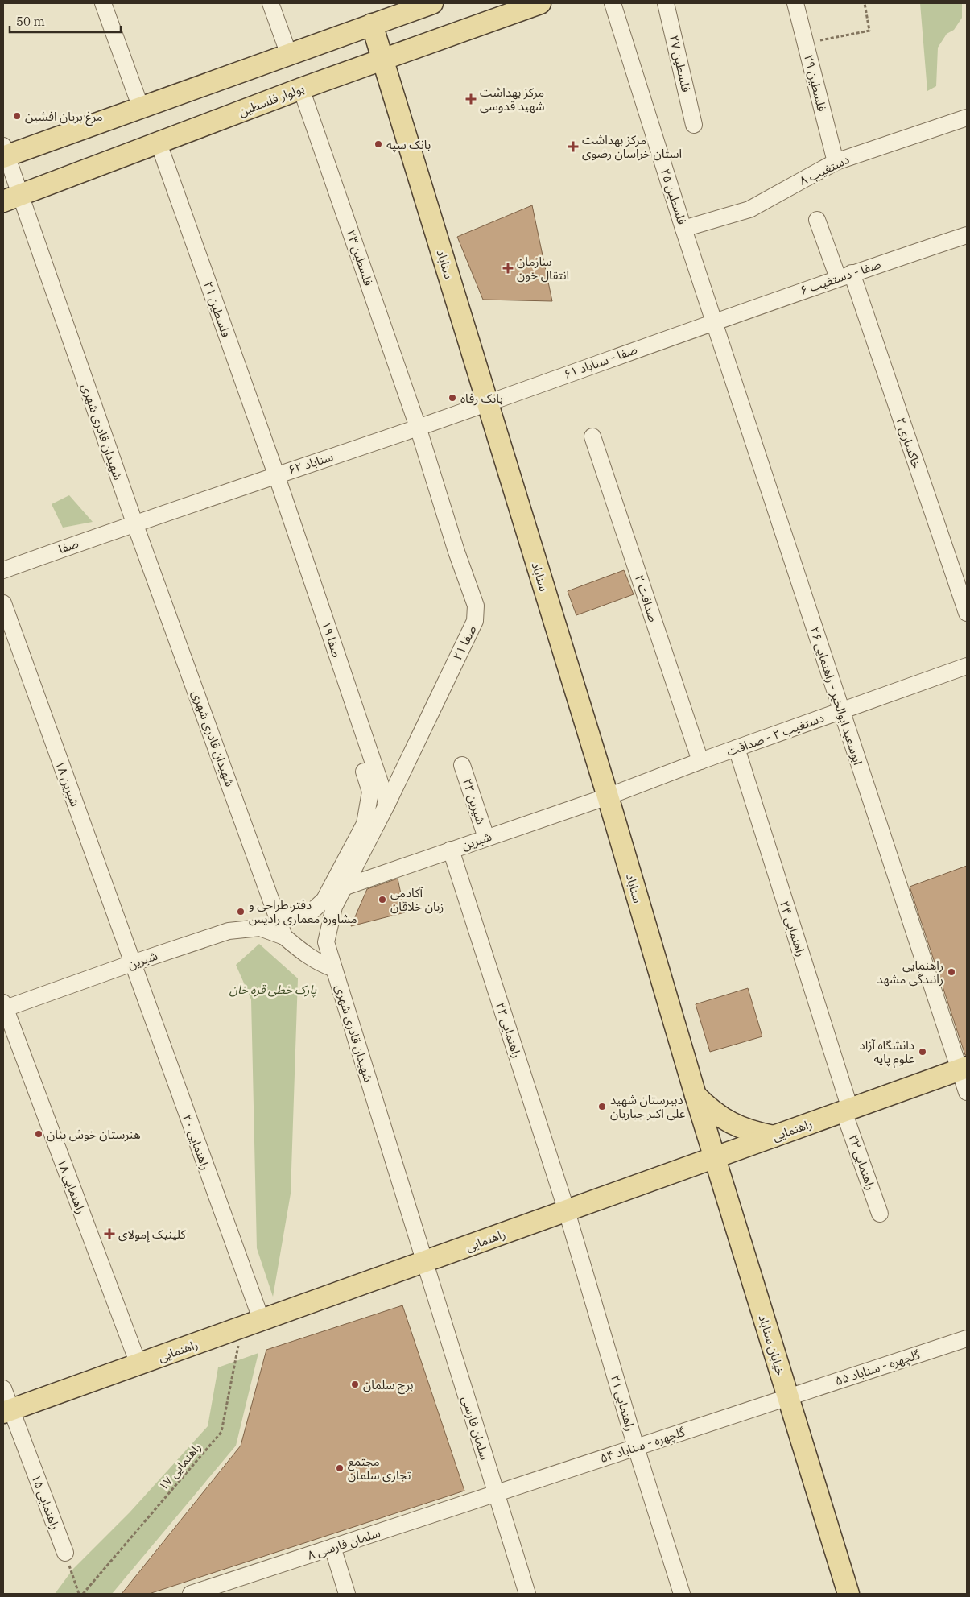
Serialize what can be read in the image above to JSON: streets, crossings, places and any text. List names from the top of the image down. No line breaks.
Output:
{"streets":{"main road":["بولوار فلسطین","سناباد","راهنمایی","خیابان سناباد"],"street":["فلسطین ۲۷","فلسطین ۲۹","دستغیب ۸","فلسطین ۲۵","فلسطین ۲۳","صفا - دستغیب ۶","فلسطین ۲۱","صفا - سناباد ۶۱","شهیدان قادری شهری","خاکساری ۲","سناباد ۶۲","صفا","صداقت ۲","صفا ۱۹","صفا ۲۱","ابوسعید ابوالخیر - راهنمایی ۲۶","دستغیب ۲ - صداقت","شیرین ۱۸","شیرین ۲۲","شیرین","راهنمایی ۲۴","راهنمایی ۲۲","راهنمایی ۲۰","راهنمایی ۲۳","راهنمایی ۱۸","گلچهره - سناباد ۵۵","راهنمایی ۲۱","سلمان فارسی","گلچهره - سناباد ۵۴","راهنمایی ۱۵","سلمان فارسی ۸"],"path":["راهنمایی ۱۷"]},"crossings":[["فلسطین ۲۹","دستغیب ۸"],["بولوار فلسطین","فلسطین ۲۳"],["بولوار فلسطین","سناباد"],["بولوار فلسطین","فلسطین ۲۱"],["بولوار فلسطین","شهیدان قادری شهری"],["دستغیب ۸","فلسطین ۲۵"],["فلسطین ۲۵","صفا - دستغیب ۶"],["فلسطین ۲۵","صفا - سناباد ۶۱"],["فلسطین ۲۵","ابوسعید ابوالخیر - راهنمایی ۲۶"],["فلسطین ۲۳","سناباد ۶۲"],["فلسطین ۲۳","صفا ۲۱"],["سناباد","صفا - سناباد ۶۱"],["سناباد","سناباد ۶۲"],["سناباد","دستغیب ۲ - صداقت"],["سناباد","شیرین"],["سناباد","خیابان سناباد"],["صفا - دستغیب ۶","صفا - سناباد ۶۱"],["صفا - دستغیب ۶","خاکساری ۲"],["صفا - دستغیب ۶","ابوسعید ابوالخیر - راهنمایی ۲۶"],["فلسطین ۲۱","سناباد ۶۲"],["فلسطین ۲۱","صفا ۱۹"],["صفا - سناباد ۶۱","سناباد ۶۲"],["صفا - سناباد ۶۱","ابوسعید ابوالخیر - راهنمایی ۲۶"],["شهیدان قادری شهری","سناباد ۶۲"],["شهیدان قادری شهری","صفا"],["شهیدان قادری شهری","صفا ۲۱"],["شهیدان قادری شهری","شیرین"],["شهیدان قادری شهری","راهنمایی"],["شهیدان قادری شهری","سلمان فارسی"],["سناباد ۶۲","صفا"],["سناباد ۶۲","صفا ۱۹"],["سناباد ۶۲","صفا ۲۱"],["صداقت ۲","دستغیب ۲ - صداقت"],["صفا ۱۹","صفا ۲۱"],["صفا ۲۱","شیرین"],["ابوسعید ابوالخیر - راهنمایی ۲۶","دستغیب ۲ - صداقت"],["ابوسعید ابوالخیر - راهنمایی ۲۶","راهنمایی"],["دستغیب ۲ - صداقت","شیرین"],["دستغیب ۲ - صداقت","راهنمایی ۲۴"],["شیرین ۱۸","شیرین"],["شیرین ۱۸","راهنمایی ۲۰"],["شیرین ۲۲","شیرین"],["شیرین","راهنمایی ۲۲"],["شیرین","راهنمایی ۲۰"],["شیرین","راهنمایی ۱۸"],["راهنمایی ۲۴","راهنمایی"],["راهنمایی ۲۴","راهنمایی ۲۳"],["راهنمایی ۲۲","راهنمایی"],["راهنمایی ۲۲","راهنمایی ۲۱"],["راهنمایی","راهنمایی ۲۰"],["راهنمایی","راهنمایی ۲۳"],["راهنمایی","راهنمایی ۱۸"],["راهنمایی","خیابان سناباد"],["راهنمایی","راهنمایی ۲۱"],["راهنمایی","سلمان فارسی"],["راهنمایی","راهنمایی ۱۷"],["راهنمایی","راهنمایی ۱۵"],["خیابان سناباد","گلچهره - سناباد ۵۵"],["خیابان سناباد","گلچهره - سناباد ۵۴"],["گلچهره - سناباد ۵۵","گلچهره - سناباد ۵۴"],["راهنمایی ۲۱","گلچهره - سناباد ۵۴"],["سلمان فارسی","گلچهره - سناباد ۵۴"],["سلمان فارسی","سلمان فارسی ۸"],["گلچهره - سناباد ۵۴","سلمان فارسی ۸"]],"parks":["پارک خطی قره خان"],"places":{"health":["مرکز بهداشت شهید قدوسی","مرکز بهداشت استان خراسان رضوی","سازمان انتقال خون","کلینیک إمولای"],"other":["مرغ بریان افشین","بانک سپه","بانک رفاه","آکادمی زبان خلاقان","دفتر طراحی و مشاوره معماری رادیس","راهنمایی رانندگی مشهد","دانشگاه آزاد علوم پایه","دبیرستان شهید علی اکبر جباریان","هنرستان خوش بیان","برج سلمان","مجتمع تجاری سلمان"]},"scale_bar":"50 m"}
